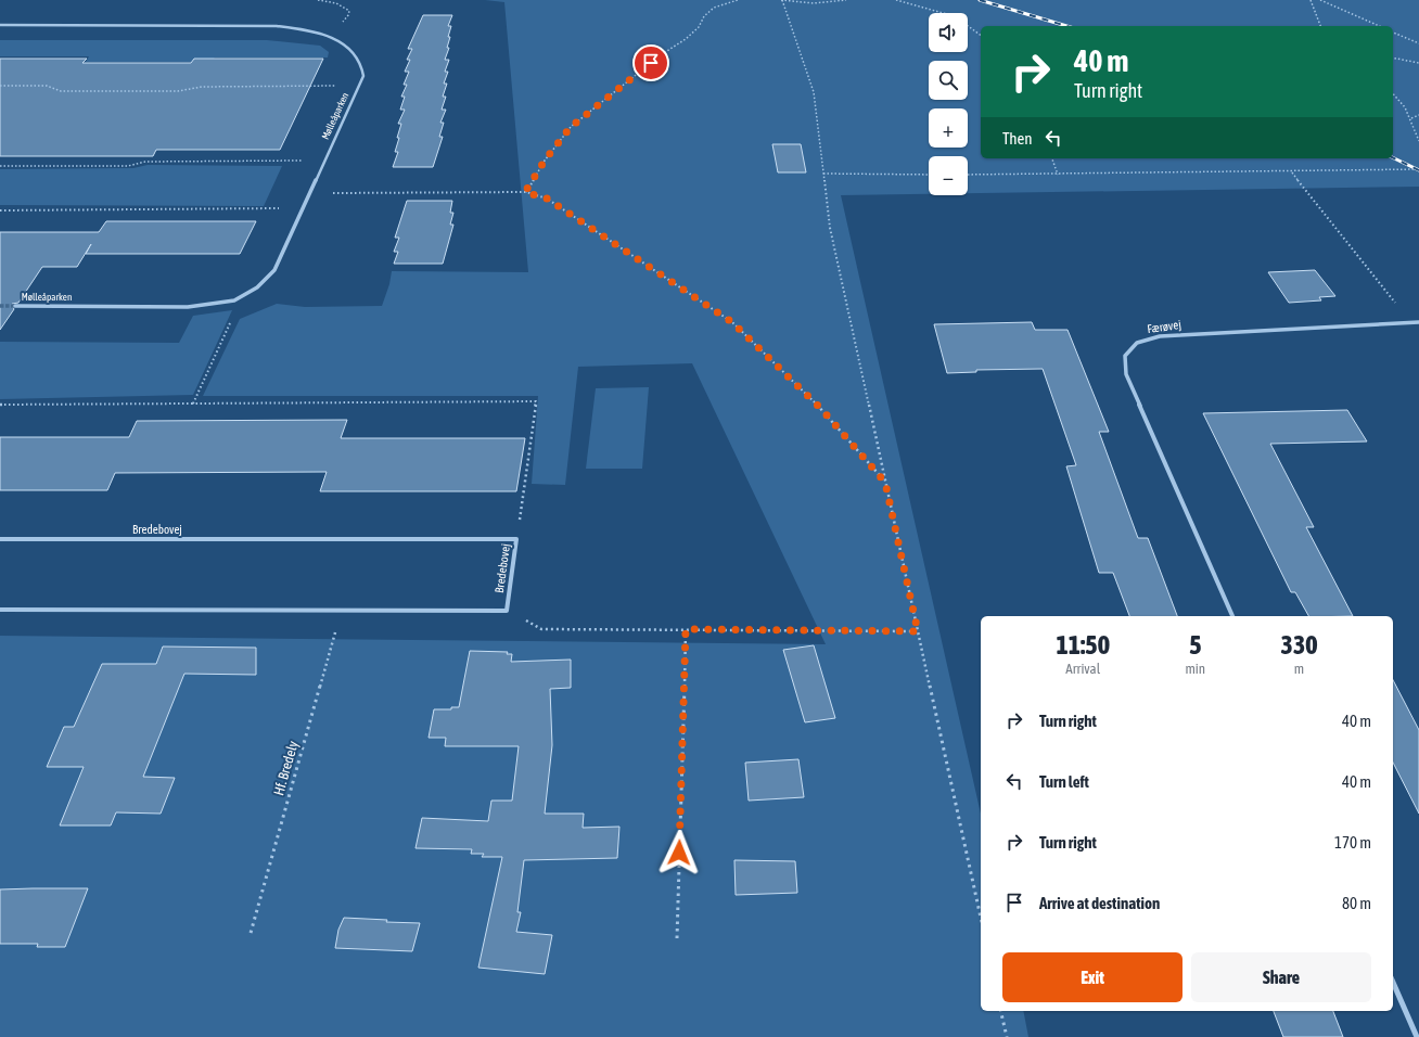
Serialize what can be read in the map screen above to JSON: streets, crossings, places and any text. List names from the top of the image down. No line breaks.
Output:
{"streets":{"street":["Mølleåparken","Færøvej","Bredebovej"],"path":["Hf. Bredely"]},"crossings":[["Bredebovej","Hf. Bredely"]],"page":{"map_buttons":["+","−"],"turn":["40 m","Turn right"],"then":"Then","eta":["11:50","Arrival","5","min","330","m"],"list":[{"name":"Turn right","value":"40 m"},{"name":"Turn left","value":"40 m"},{"name":"Turn right","value":"170 m"},{"name":"Arrive at destination","value":"80 m"}],"buttons":["Exit","Share"]}}
